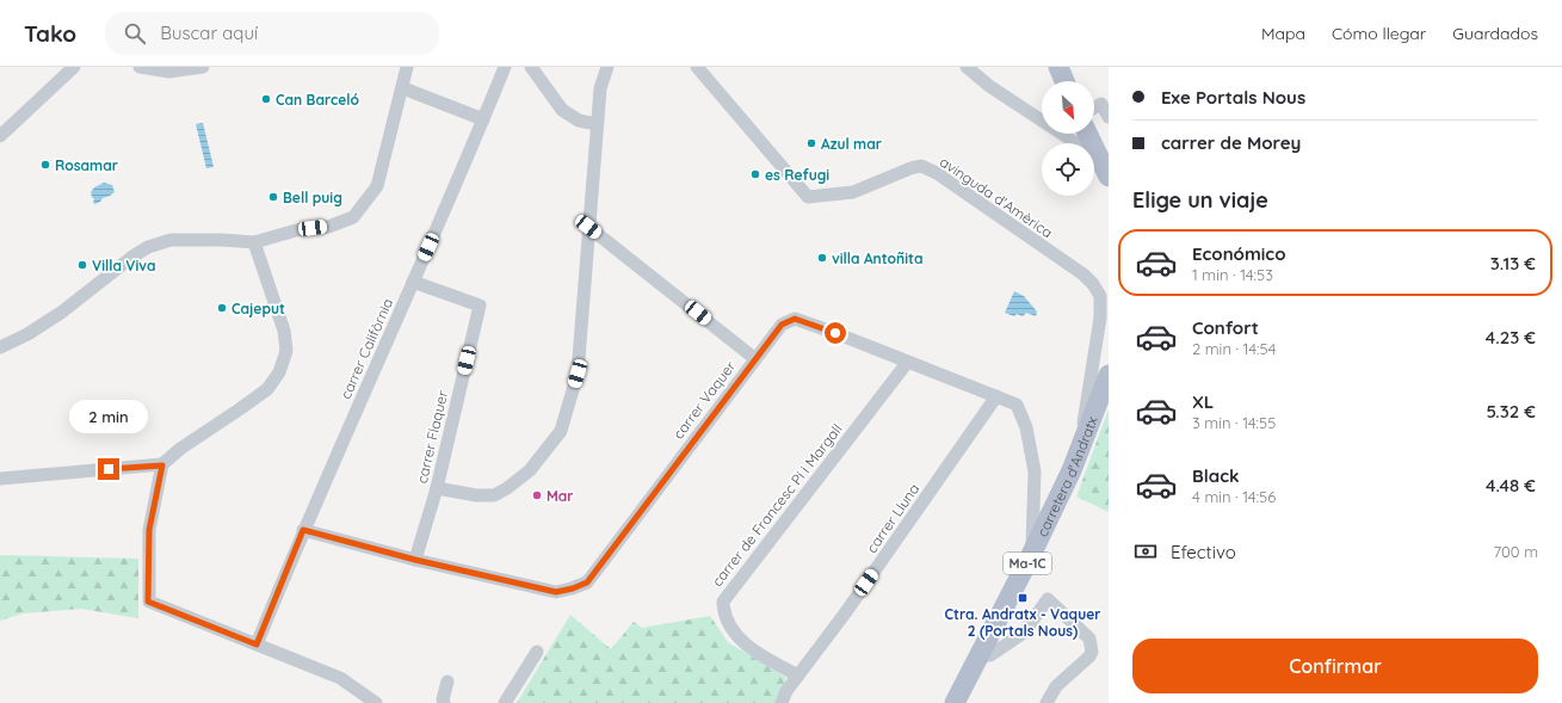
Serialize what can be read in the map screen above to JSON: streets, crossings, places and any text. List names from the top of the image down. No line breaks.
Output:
{"streets":{"main road":["carretera d'Andratx","Ma-1C"],"street":["avinguda d'Amèrica","carrer Califòrnia","carrer Vaquer","carrer Flaquer","carrer de Francesc Pi i Margall","carrer Lluna"]},"crossings":[["avinguda d'Amèrica","carretera d'Andratx"],["carrer Califòrnia","carrer Vaquer"],["carrer Califòrnia","carrer Flaquer"],["carrer Vaquer","carrer Flaquer"],["carrer Vaquer","carretera d'Andratx"],["carrer Vaquer","carrer de Francesc Pi i Margall"],["carrer Vaquer","carrer Lluna"],["carrer de Francesc Pi i Margall","carrer Lluna"]],"places":{"other":["Can Barceló","Azul mar","Rosamar","es Refugi","Bell puig","villa Antoñita","Villa Viva","Cajeput","Mar"],"transit":["Ctra. Andratx - Vaquer 2 (Portals Nous)"]},"north":"bottom right","page":{"header":"Tako","search":"Buscar aquí","nav":["Mapa","Cómo llegar","Guardados"],"banner":["Exe Portals Nous","carrer de Morey"],"heading":"Elige un viaje","list":[{"name":"Económico","note":"1 min · 14:53","value":"3.13 €"},{"name":"Confort","note":"2 min · 14:54","value":"4.23 €"},{"name":"XL","note":"3 min · 14:55","value":"5.32 €"},{"name":"Black","note":"4 min · 14:56","value":"4.48 €"}],"bubble":"2 min","pay":["Efectivo","700 m"],"buttons":"Confirmar"}}
